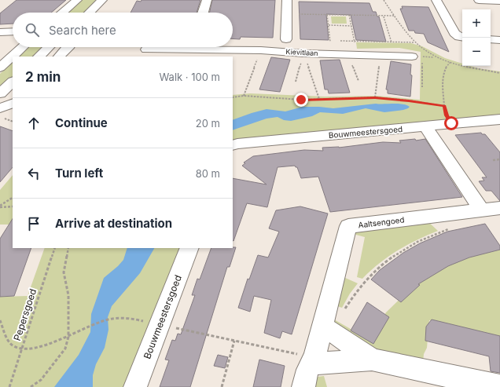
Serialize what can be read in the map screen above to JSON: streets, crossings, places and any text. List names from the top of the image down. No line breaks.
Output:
{"streets":{"street":["Kievitlaan","Bouwmeestersgoed","Aaltsengoed"],"path":["Pepersgoed"]},"page":{"map_buttons":["+","−"],"search":"Search here","heading":["2 min","Walk · 100 m"],"list":[["Continue","20 m"],["Turn left","80 m"],"Arrive at destination"]}}
